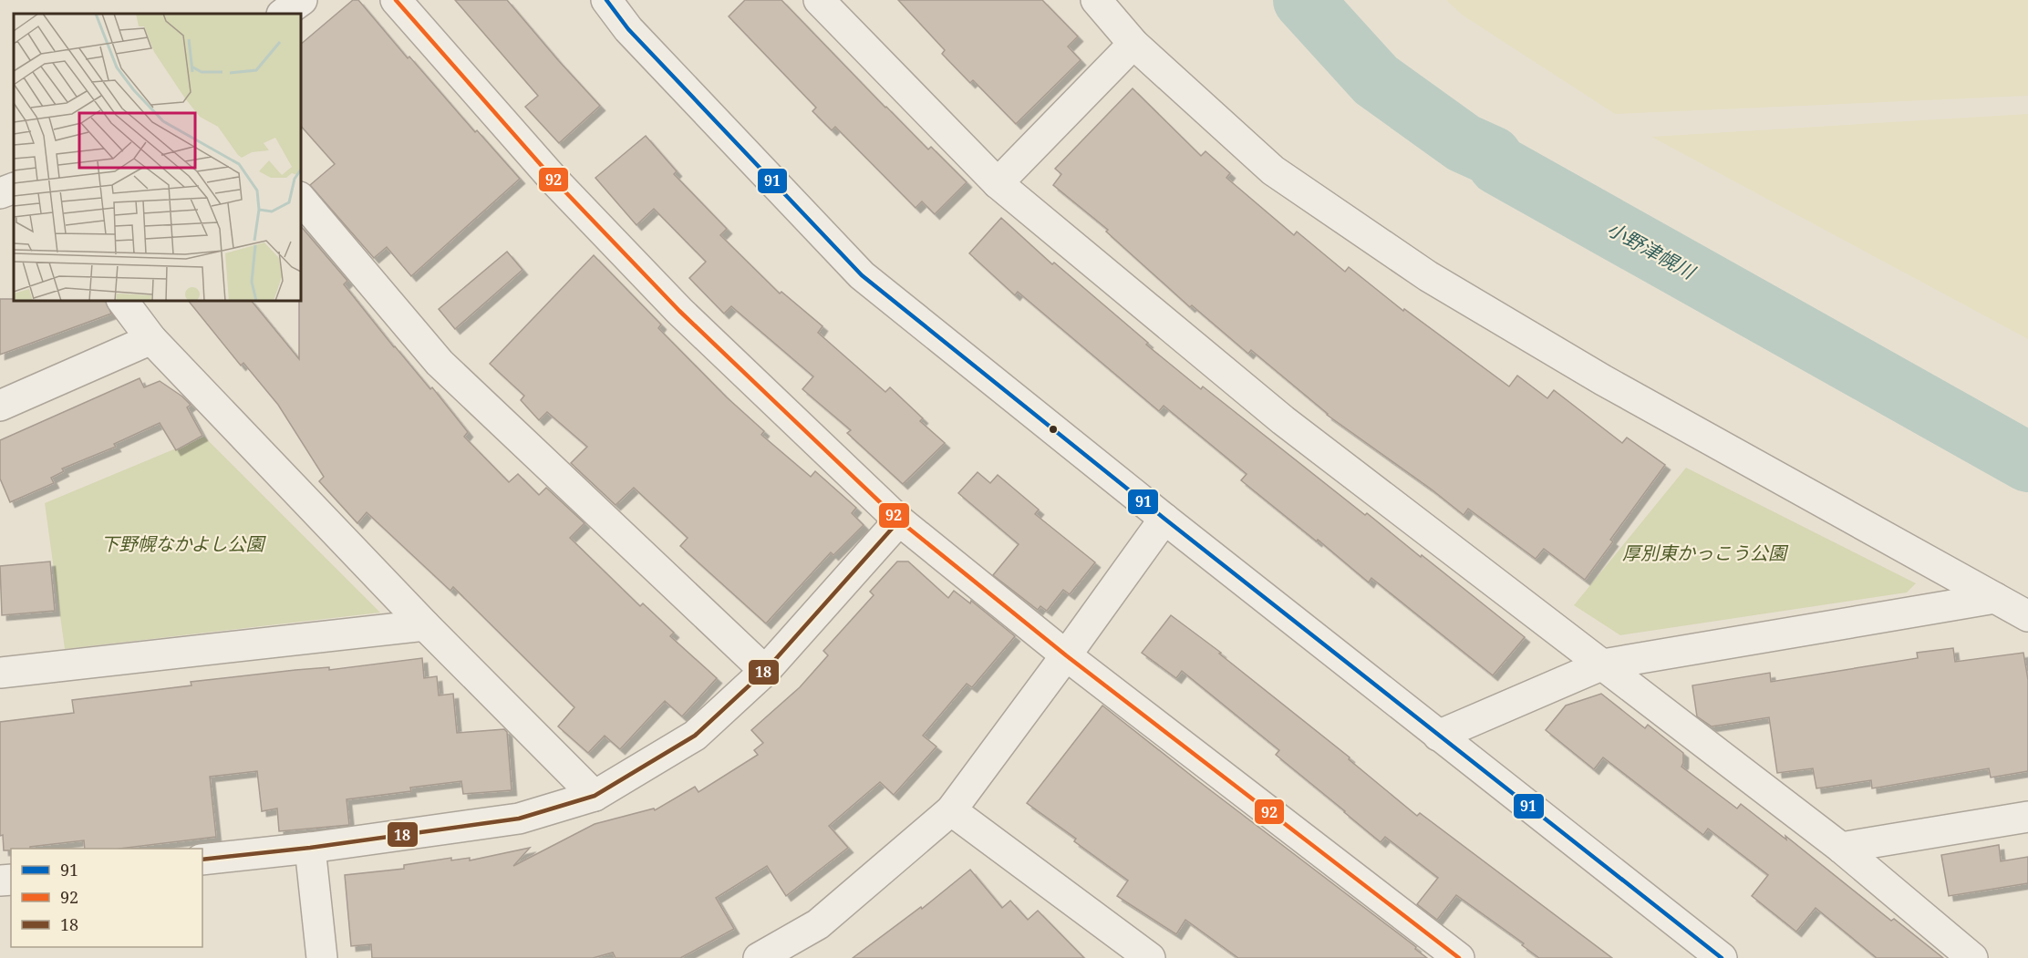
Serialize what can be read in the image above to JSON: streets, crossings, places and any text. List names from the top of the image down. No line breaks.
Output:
{"water":["小野津幌川"],"parks":["下野幌なかよし公園","厚別東かっこう公園"],"lines":["transit line 91","transit line 92","transit line 18"],"legend":["91","92","18"]}
